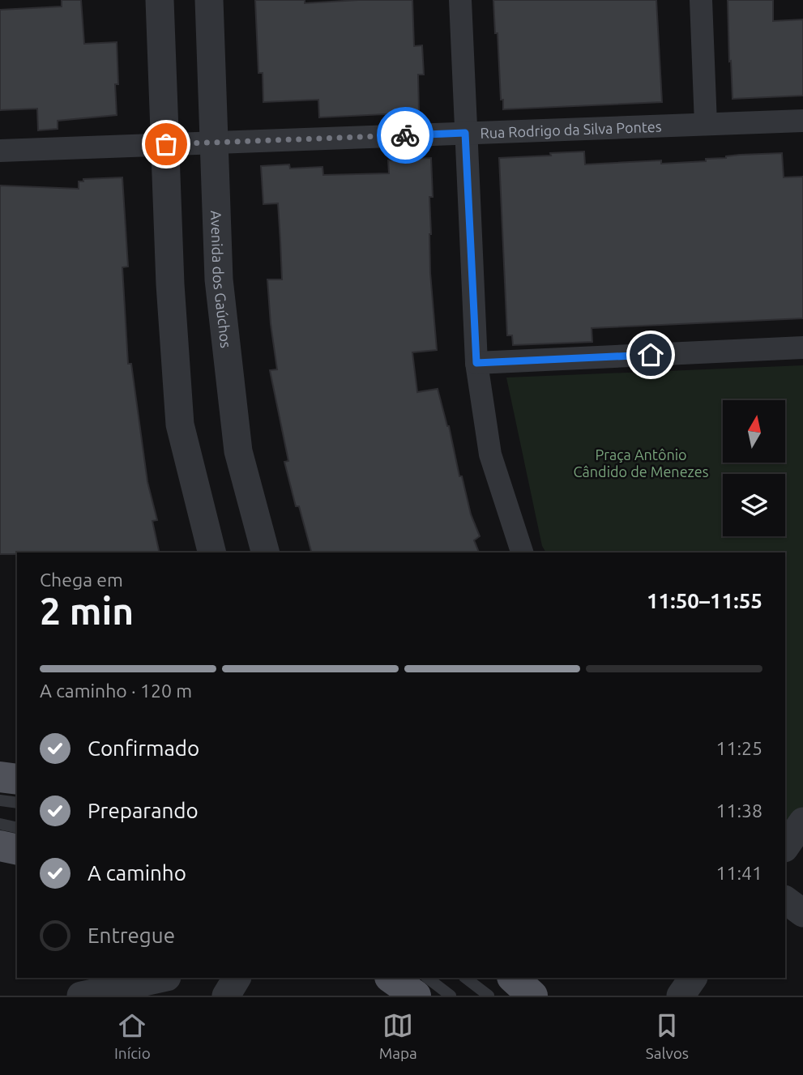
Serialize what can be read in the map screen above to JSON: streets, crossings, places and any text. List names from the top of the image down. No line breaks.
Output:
{"streets":{"street":["Rua Rodrigo da Silva Pontes","Avenida dos Gaúchos"]},"crossings":[["Rua Rodrigo da Silva Pontes","Avenida dos Gaúchos"]],"parks":["Praça Antônio Cândido de Menezes"],"north":"top","page":{"heading":["2 min","Chega em","11:50–11:55"],"bar":"A caminho · 120 m","list":[["Confirmado","11:25"],["Preparando","11:38"],["A caminho","11:41"],"Entregue"],"tabs":["Início","Mapa","Salvos"]}}
